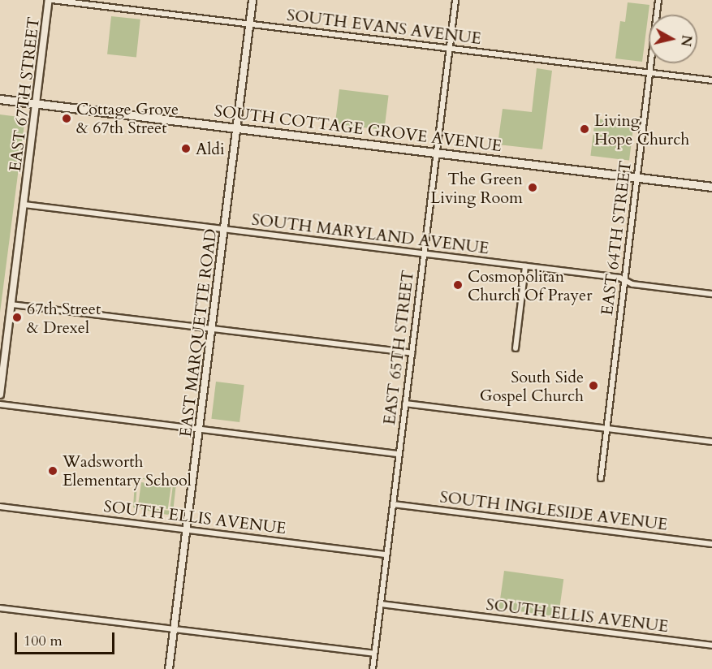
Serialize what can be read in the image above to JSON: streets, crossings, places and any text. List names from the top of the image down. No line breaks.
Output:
{"streets":{"main road":["SOUTH COTTAGE GROVE AVENUE"],"street":["SOUTH EVANS AVENUE","EAST 67TH STREET","SOUTH MARYLAND AVENUE","EAST 64TH STREET","EAST MARQUETTE ROAD","EAST 65TH STREET","SOUTH INGLESIDE AVENUE","SOUTH ELLIS AVENUE"]},"crossings":[["SOUTH EVANS AVENUE","EAST 67TH STREET"],["SOUTH EVANS AVENUE","EAST 64TH STREET"],["SOUTH EVANS AVENUE","EAST MARQUETTE ROAD"],["SOUTH EVANS AVENUE","EAST 65TH STREET"],["EAST 67TH STREET","SOUTH COTTAGE GROVE AVENUE"],["EAST 67TH STREET","SOUTH MARYLAND AVENUE"],["SOUTH COTTAGE GROVE AVENUE","EAST 64TH STREET"],["SOUTH COTTAGE GROVE AVENUE","EAST MARQUETTE ROAD"],["SOUTH COTTAGE GROVE AVENUE","EAST 65TH STREET"],["SOUTH MARYLAND AVENUE","EAST 64TH STREET"],["SOUTH MARYLAND AVENUE","EAST MARQUETTE ROAD"],["SOUTH MARYLAND AVENUE","EAST 65TH STREET"],["EAST MARQUETTE ROAD","SOUTH ELLIS AVENUE"],["EAST 65TH STREET","SOUTH INGLESIDE AVENUE"],["EAST 65TH STREET","SOUTH ELLIS AVENUE"]],"places":["Cottage Grove & 67th Street","Living Hope Church","Aldi","The Green Living Room","Cosmopolitan Church Of Prayer","67th Street & Drexel","South Side Gospel Church","Wadsworth Elementary School"],"scale_bar":"100 m","north":"right"}
